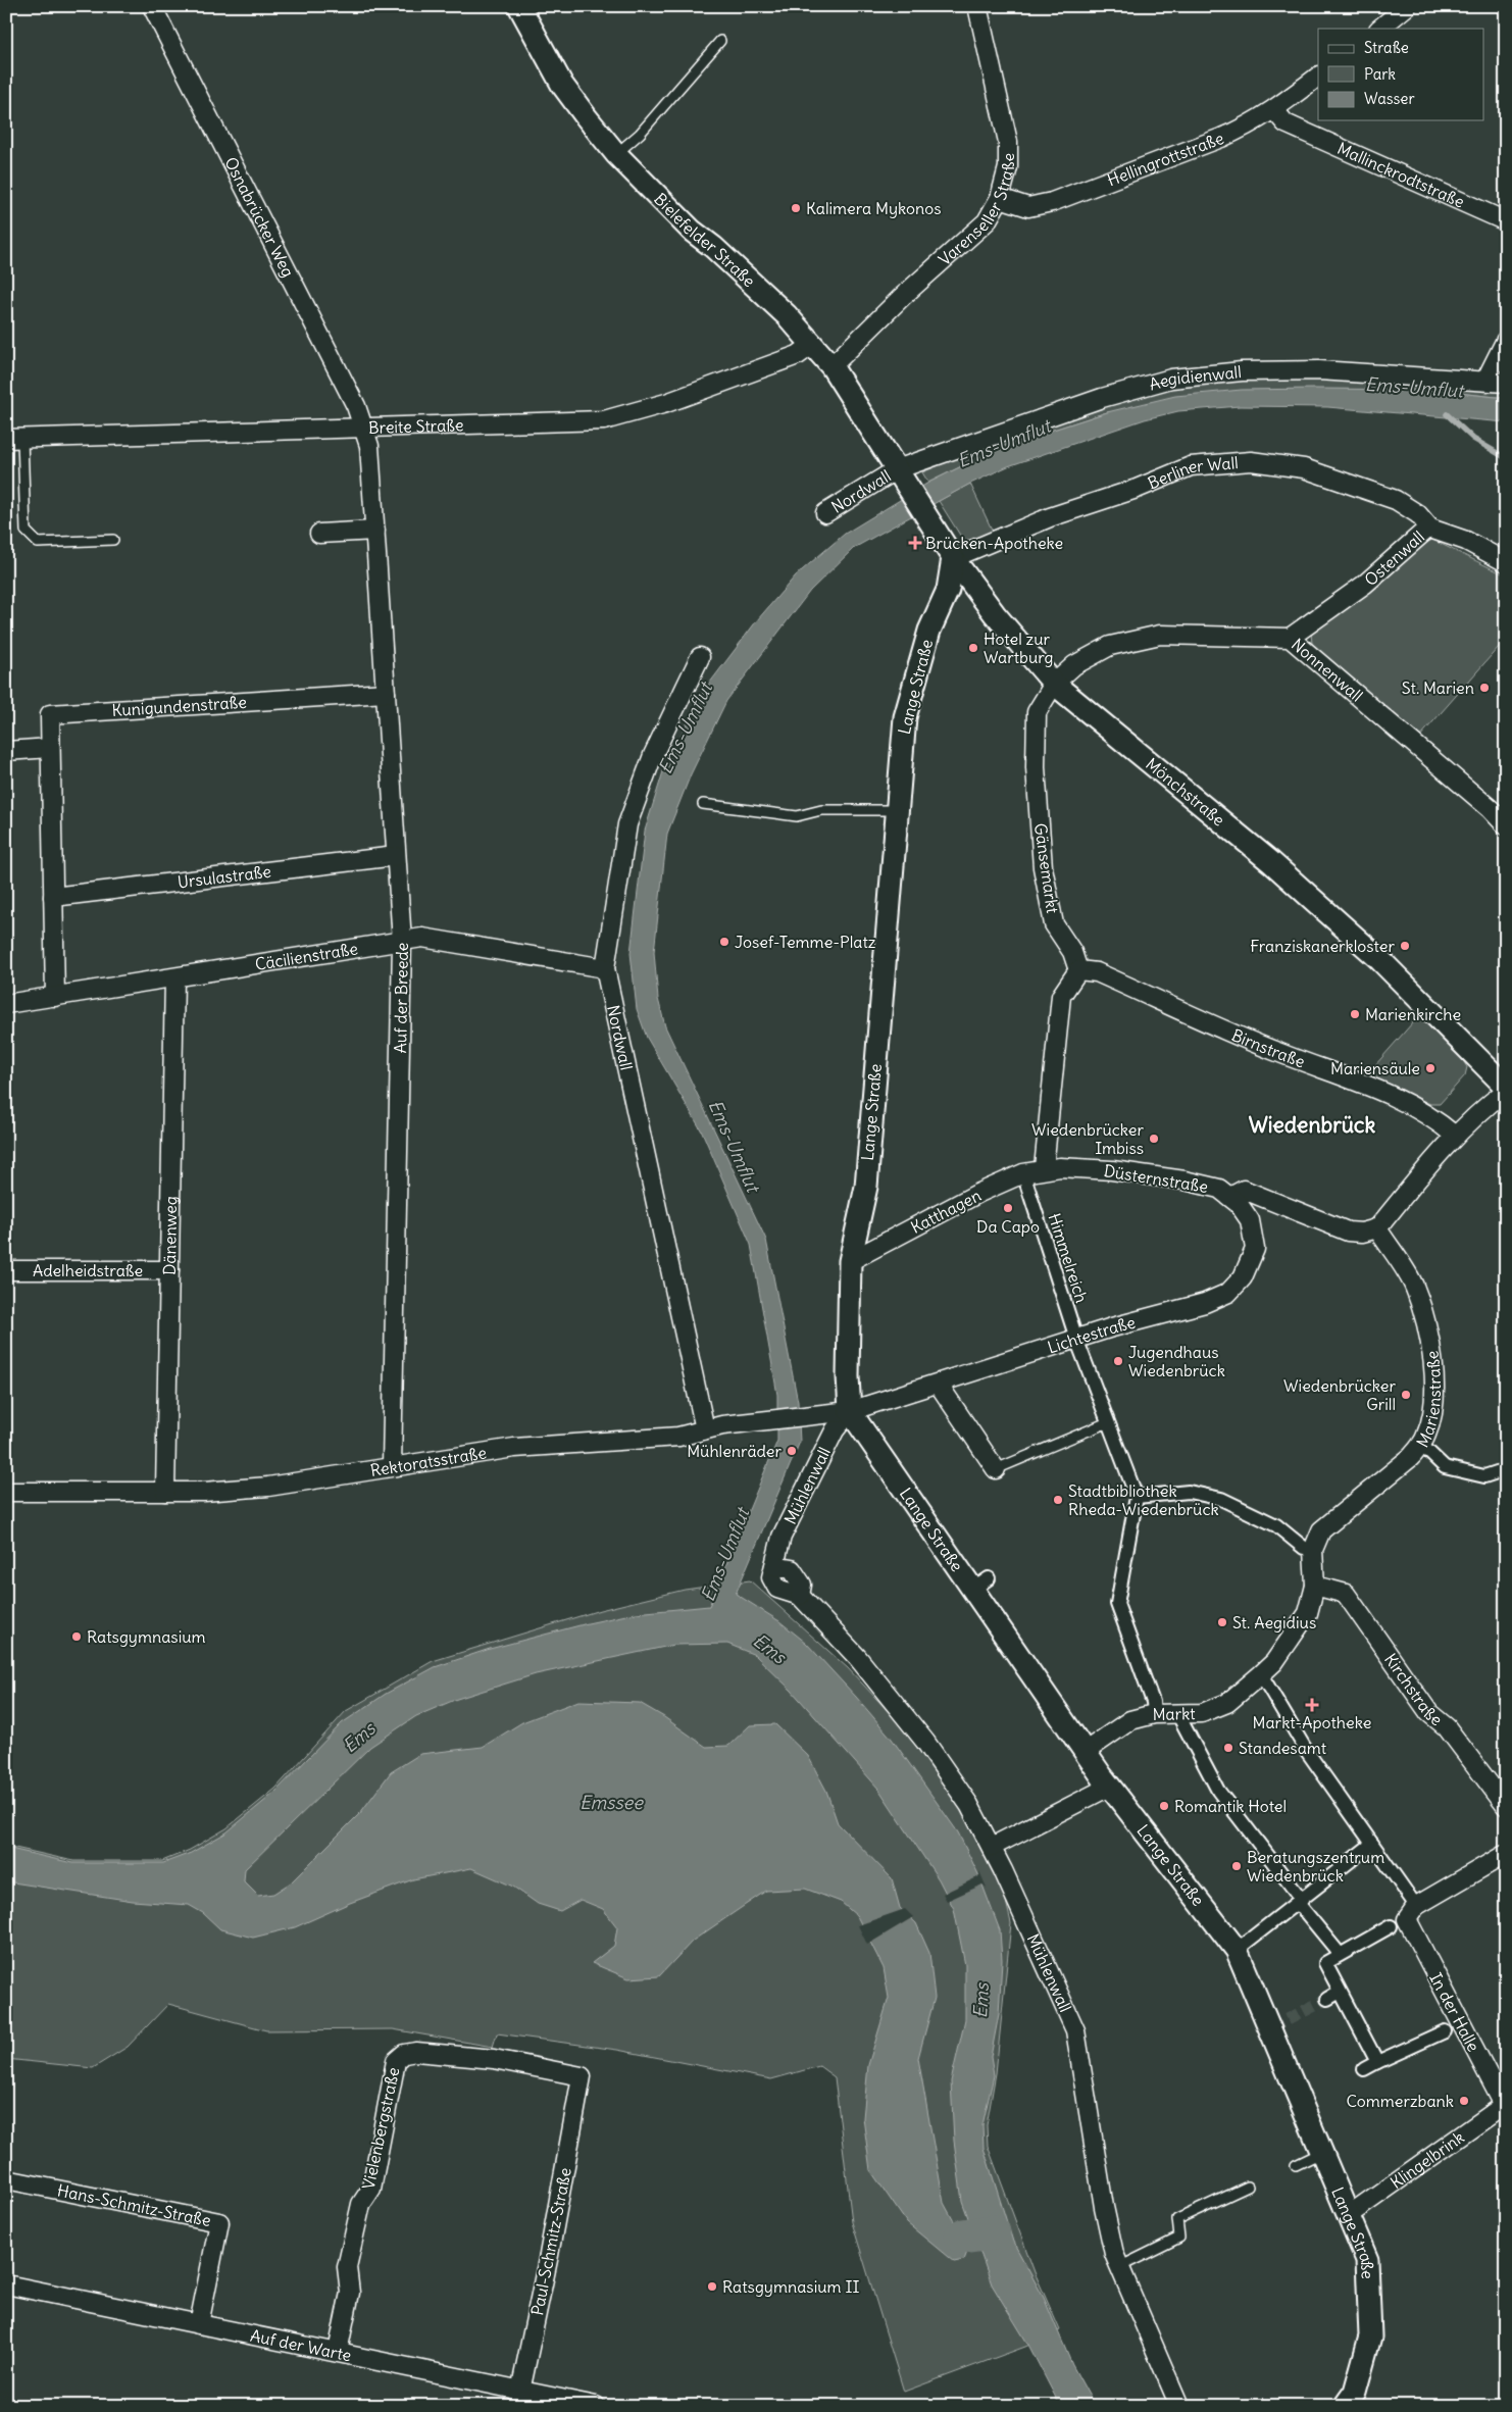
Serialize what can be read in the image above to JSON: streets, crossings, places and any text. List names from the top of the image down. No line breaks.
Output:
{"streets":{"street":["Hellingrottstraße","Mallinckrodtstraße","Varenseller Straße","Osnabrücker Weg","Bielefelder Straße","Aegidienwall","Breite Straße","Berliner Wall","Nordwall","Ostenwall","Nonnenwall","Lange Straße","Kunigundenstraße","Mönchstraße","Gänsemarkt","Ursulastraße","Cäcilienstraße","Auf der Breede","Birnstraße","Düsternstraße","Katthagen","Dänenweg","Himmelreich","Adelheidstraße","Lichtestraße","Marienstraße","Rektoratsstraße","Mühlenwall","Kirchstraße","Markt","In der Halle","Vielenbergstraße","Klingelbrink","Hans-Schmitz-Straße","Paul-Schmitz-Straße","Auf der Warte"]},"crossings":[["Hellingrottstraße","Mallinckrodtstraße"],["Hellingrottstraße","Varenseller Straße"],["Varenseller Straße","Bielefelder Straße"],["Osnabrücker Weg","Breite Straße"],["Osnabrücker Weg","Auf der Breede"],["Bielefelder Straße","Aegidienwall"],["Bielefelder Straße","Breite Straße"],["Bielefelder Straße","Nordwall"],["Bielefelder Straße","Mönchstraße"],["Aegidienwall","Nordwall"],["Aegidienwall","Mönchstraße"],["Breite Straße","Auf der Breede"],["Berliner Wall","Ostenwall"],["Berliner Wall","Lange Straße"],["Berliner Wall","Mönchstraße"],["Nordwall","Mönchstraße"],["Nordwall","Cäcilienstraße"],["Nordwall","Rektoratsstraße"],["Ostenwall","Nonnenwall"],["Nonnenwall","Mönchstraße"],["Nonnenwall","Gänsemarkt"],["Lange Straße","Mönchstraße"],["Lange Straße","Katthagen"],["Lange Straße","Lichtestraße"],["Lange Straße","Rektoratsstraße"],["Lange Straße","Mühlenwall"],["Lange Straße","Markt"],["Lange Straße","Klingelbrink"],["Kunigundenstraße","Auf der Breede"],["Mönchstraße","Gänsemarkt"],["Gänsemarkt","Birnstraße"],["Ursulastraße","Auf der Breede"],["Cäcilienstraße","Auf der Breede"],["Cäcilienstraße","Dänenweg"],["Auf der Breede","Rektoratsstraße"],["Düsternstraße","Katthagen"],["Düsternstraße","Lichtestraße"],["Düsternstraße","Marienstraße"],["Katthagen","Himmelreich"],["Dänenweg","Adelheidstraße"],["Dänenweg","Rektoratsstraße"],["Himmelreich","Lichtestraße"],["Lichtestraße","Rektoratsstraße"],["Lichtestraße","Mühlenwall"],["Marienstraße","Kirchstraße"],["Marienstraße","Markt"],["Rektoratsstraße","Mühlenwall"],["In der Halle","Klingelbrink"],["Vielenbergstraße","Paul-Schmitz-Straße"],["Vielenbergstraße","Auf der Warte"],["Hans-Schmitz-Straße","Auf der Warte"],["Paul-Schmitz-Straße","Auf der Warte"]],"districts":["Wiedenbrück"],"water":["Ems-Umflut","Ems","Emssee"],"places":{"other":["Kalimera Mykonos","Hotel zur Wartburg","St. Marien","Josef-Temme-Platz","Franziskanerkloster","Marienkirche","Mariensäule","Wiedenbrücker Imbiss","Da Capo","Jugendhaus Wiedenbrück","Wiedenbrücker Grill","Mühlenräder","Stadtbibliothek Rheda-Wiedenbrück","St. Aegidius","Ratsgymnasium","Standesamt","Romantik Hotel","Beratungszentrum Wiedenbrück","Commerzbank","Ratsgymnasium II"],"health":["Brücken-Apotheke","Markt-Apotheke"]},"legend":["Straße","Park","Wasser"]}
